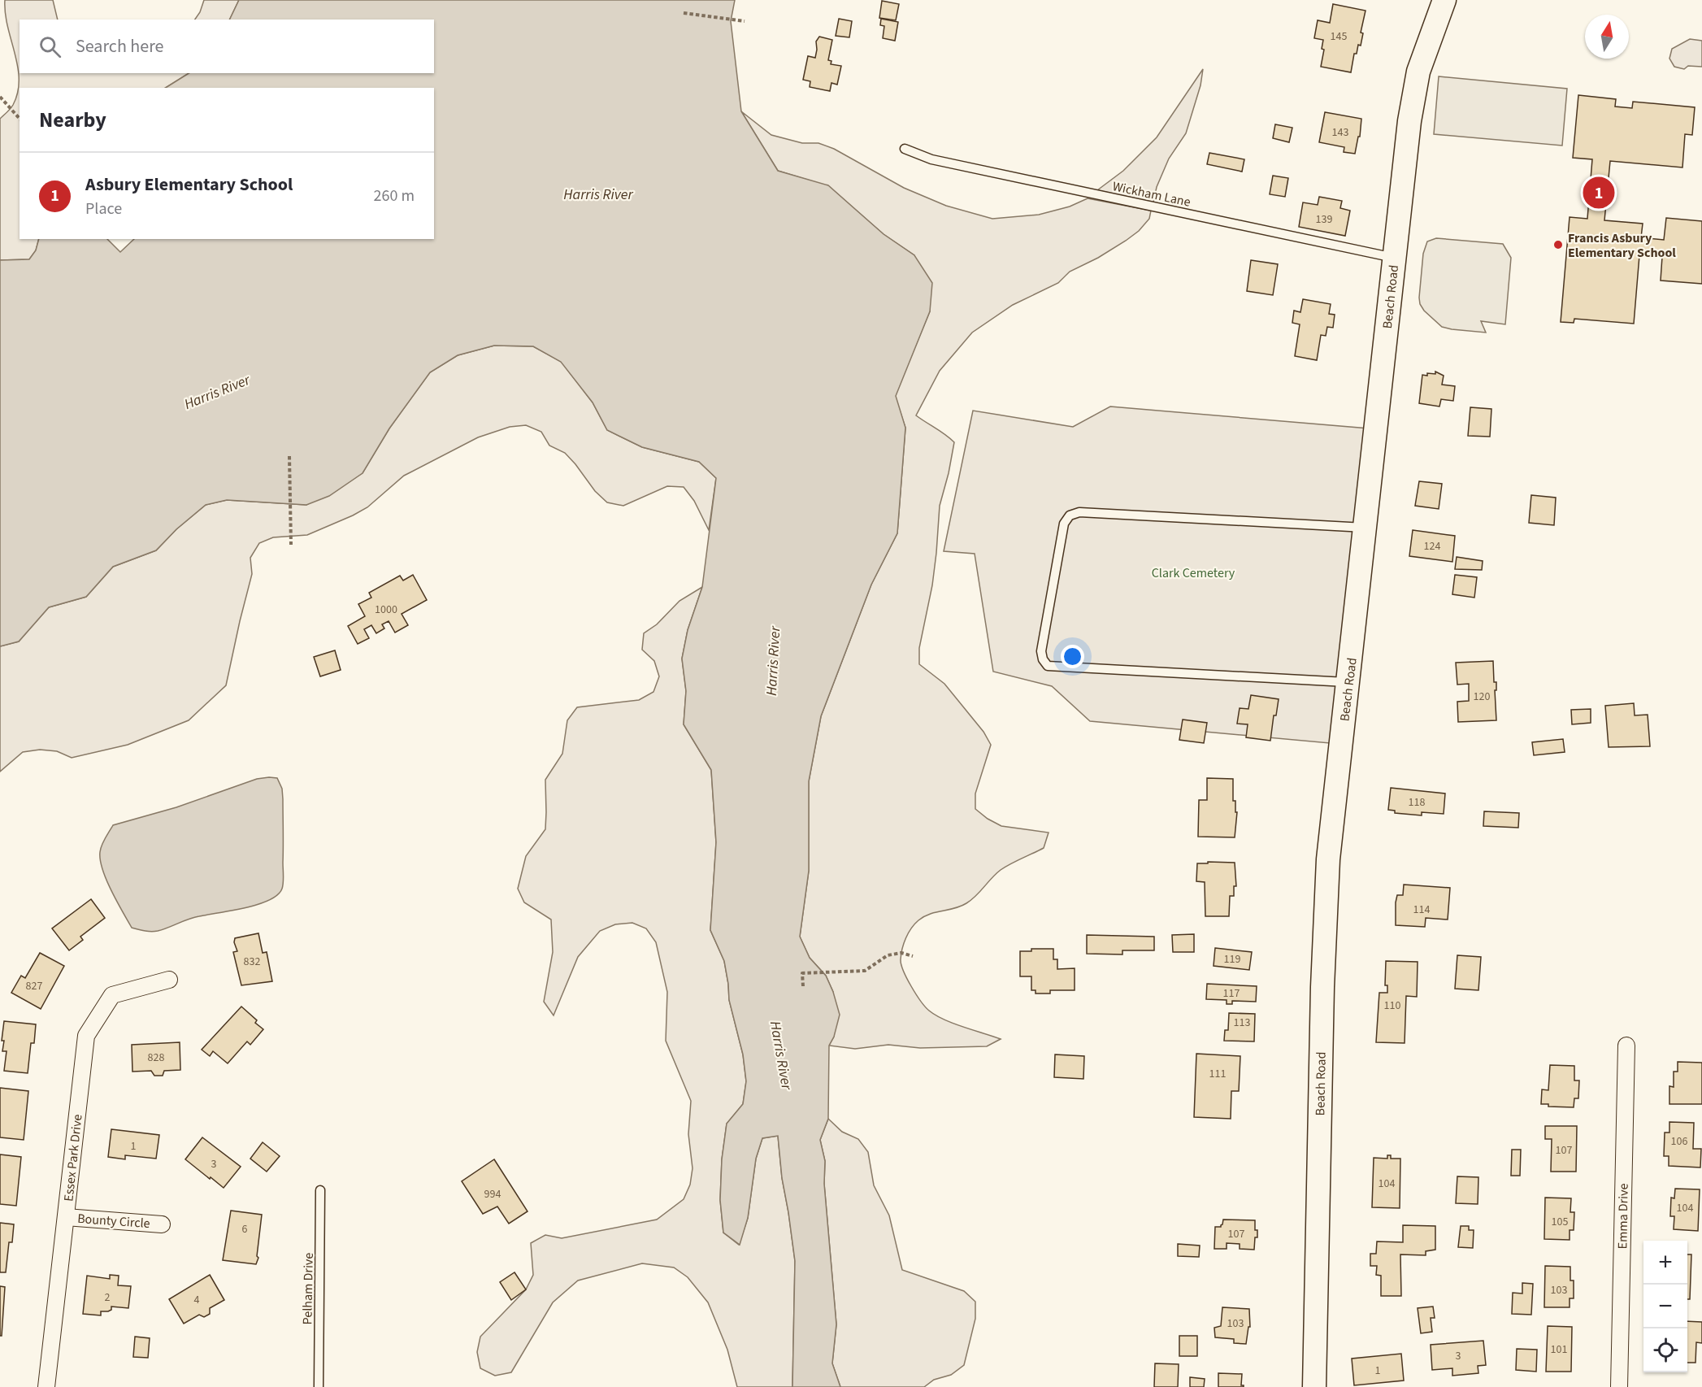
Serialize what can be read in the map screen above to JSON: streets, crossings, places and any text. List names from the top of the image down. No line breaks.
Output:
{"streets":{"street":["Beach Road","Essex Park Drive","Emma Drive","Bounty Circle"],"lane":["Wickham Lane","Pelham Drive"]},"crossings":[["Wickham Lane","Beach Road"],["Essex Park Drive","Bounty Circle"]],"water":["Harris River"],"parks":["Clark Cemetery"],"places":["Francis Asbury Elementary School"],"house_numbers":["145","143","139","124","1000","120","118","114","119","832","827","117","110","113","828","111","106","1","107","3","104","994","104","105","6","107","103","2","4","103","101","3","1"],"north":"top","page":{"search":"Search here","heading":"Nearby","list":[{"mark":"1","name":"Asbury Elementary School","note":"Place","value":"260 m"}],"pins":"1","map_buttons":["+","−"]}}
